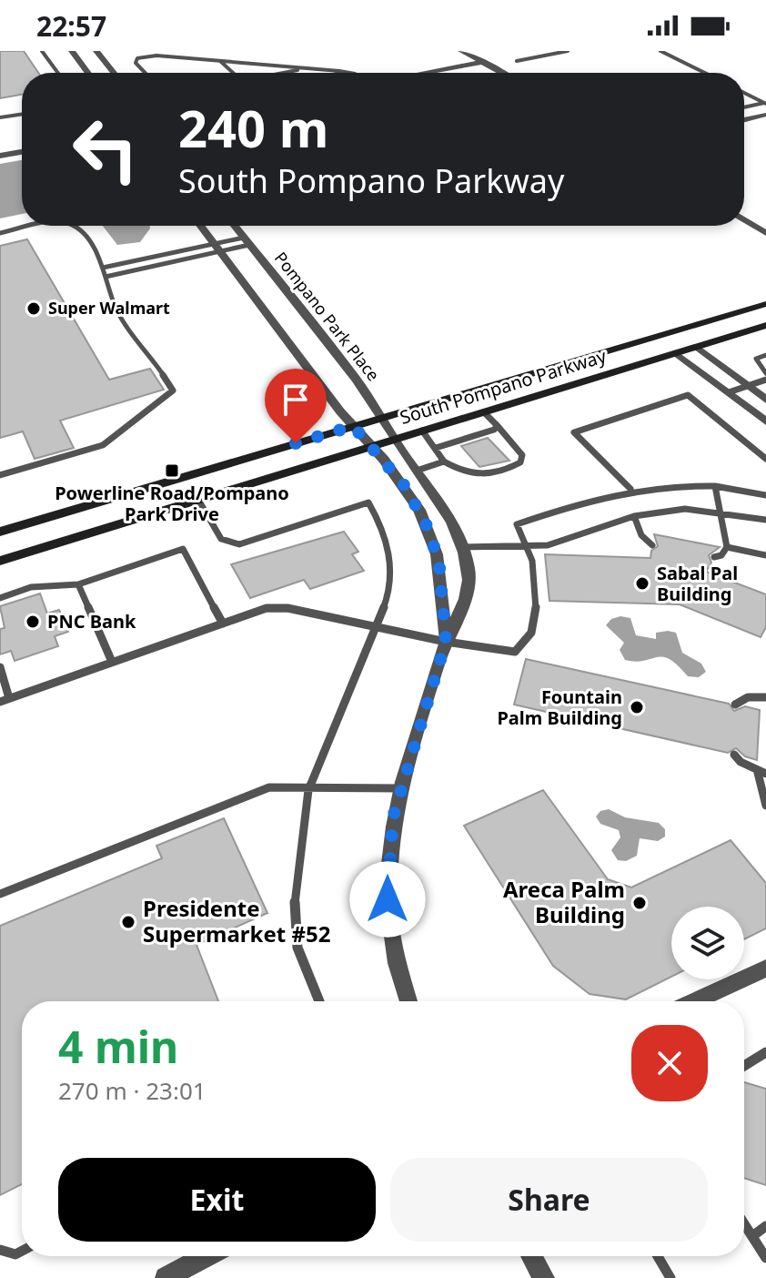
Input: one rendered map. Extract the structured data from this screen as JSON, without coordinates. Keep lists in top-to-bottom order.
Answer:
{
  "streets": {
    "main road": ["South Pompano Parkway"],
    "street": ["Pompano Park Place"]
  },
  "crossings": [
    ["Pompano Park Place", "South Pompano Parkway"]
  ],
  "places": {
    "other": [
      "Super Walmart",
      "Sabal Pal Building",
      "PNC Bank",
      "Fountain Palm Building",
      "Areca Palm Building",
      "Presidente Supermarket #52"
    ],
    "transit": ["Powerline Road/Pompano Park Drive"]
  },
  "page": {
    "status": "22:57",
    "turn": ["240 m", "South Pompano Parkway"],
    "heading": ["4 min", "270 m · 23:01"],
    "buttons": ["Exit", "Share"]
  }
}
